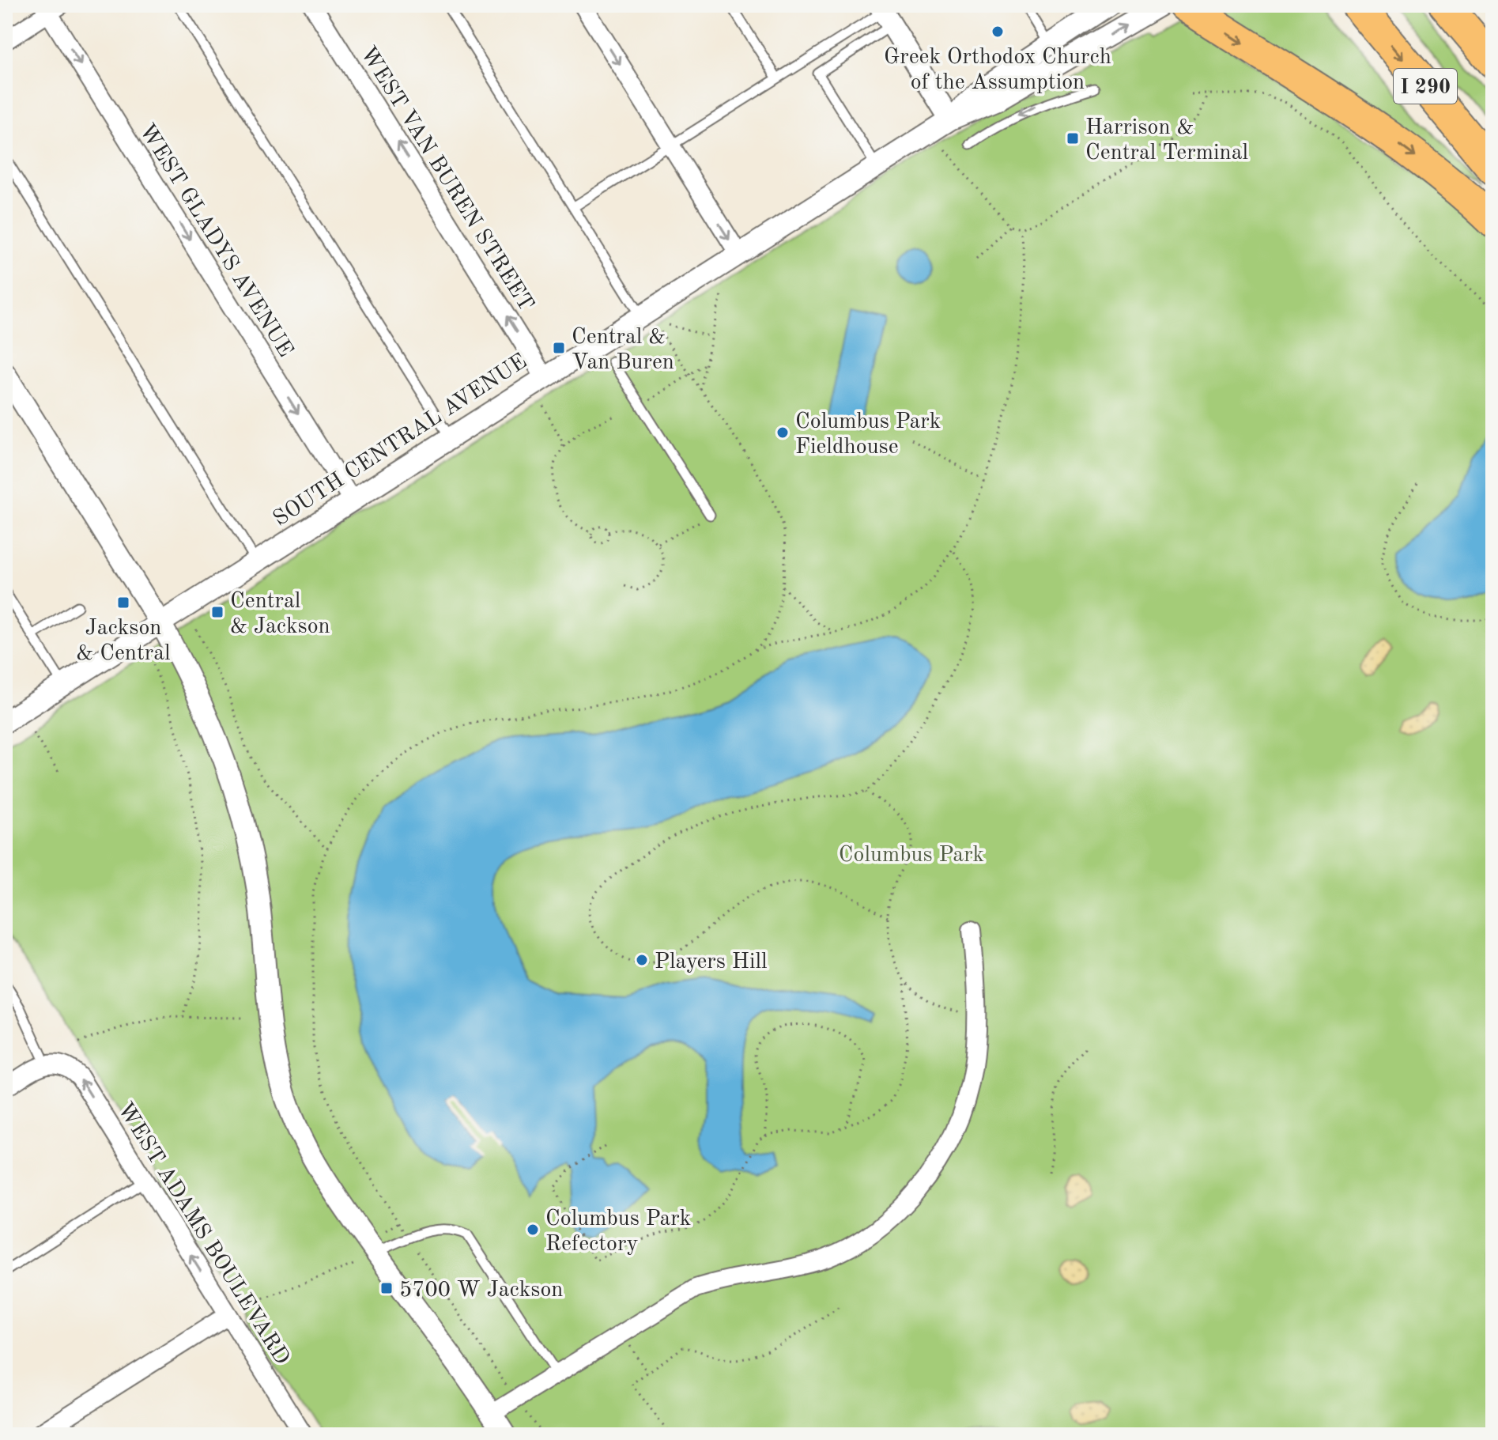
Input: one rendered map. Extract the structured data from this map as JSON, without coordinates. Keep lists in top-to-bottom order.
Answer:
{
  "streets": {
    "highway": ["I 290"],
    "street": [
      "WEST VAN BUREN STREET",
      "WEST GLADYS AVENUE",
      "SOUTH CENTRAL AVENUE",
      "WEST ADAMS BOULEVARD"
    ]
  },
  "crossings": [
    ["WEST VAN BUREN STREET", "SOUTH CENTRAL AVENUE"],
    ["WEST GLADYS AVENUE", "SOUTH CENTRAL AVENUE"]
  ],
  "one_way": ["WEST VAN BUREN STREET", "WEST GLADYS AVENUE", "WEST ADAMS BOULEVARD"],
  "parks": ["Columbus Park"],
  "places": {
    "other": [
      "Greek Orthodox Church of the Assumption",
      "Columbus Park Fieldhouse",
      "Players Hill",
      "Columbus Park Refectory"
    ],
    "transit": [
      "Harrison & Central Terminal",
      "Central & Van Buren",
      "Jackson & Central",
      "Central & Jackson",
      "5700 W Jackson"
    ]
  }
}
